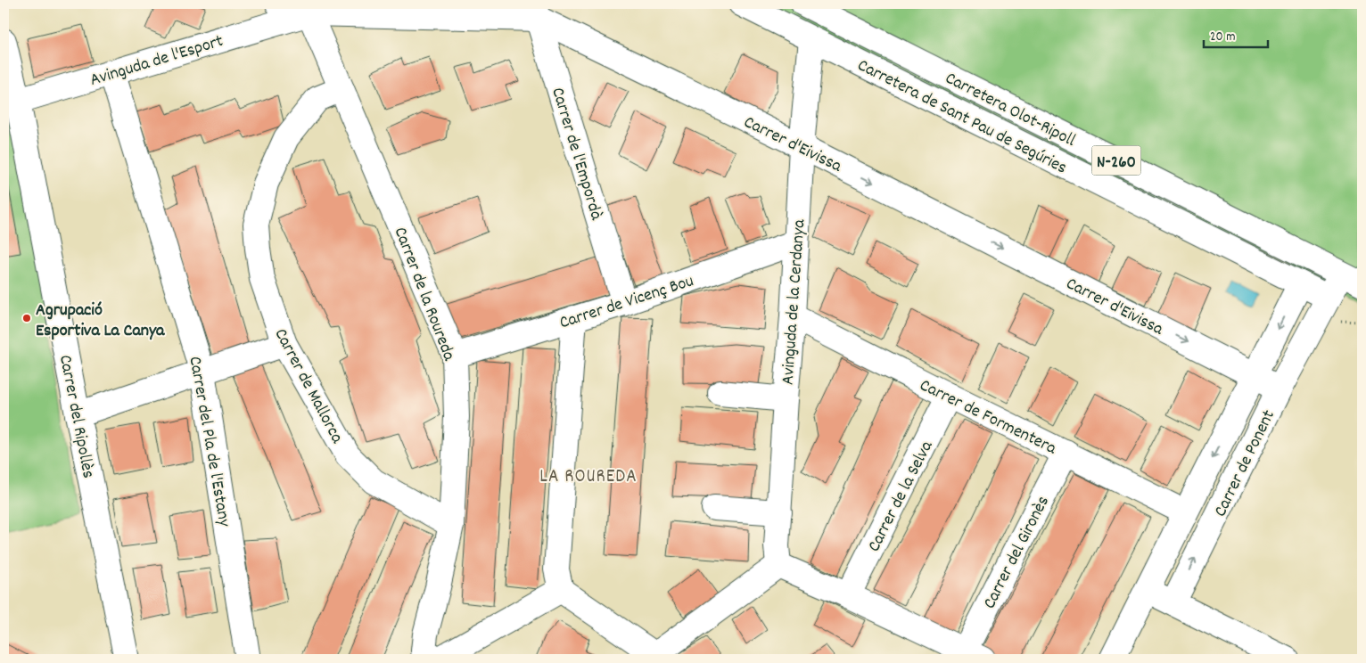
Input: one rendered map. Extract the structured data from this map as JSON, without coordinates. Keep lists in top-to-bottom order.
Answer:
{
  "streets": {
    "street": [
      "Avinguda de l'Esport",
      "Carretera Olot-Ripoll",
      "Carretera de Sant Pau de Segúries",
      "Carrer d'Eivissa",
      "Carrer de l'Empordà",
      "N-260",
      "Carrer de la Roureda",
      "Carrer de Vicenç Bou",
      "Avinguda de la Cerdanya",
      "Carrer de Mallorca",
      "Carrer de Formentera",
      "Carrer del Ripollès",
      "Carrer del Pla de l'Estany",
      "Carrer de Ponent",
      "Carrer de la Selva",
      "Carrer del Gironès"
    ]
  },
  "crossings": [
    ["Avinguda de l'Esport", "Carrer d'Eivissa"],
    ["Avinguda de l'Esport", "Carrer de la Roureda"],
    ["Avinguda de l'Esport", "Carrer del Ripollès"],
    ["Avinguda de l'Esport", "Carrer del Pla de l'Estany"],
    ["Carretera de Sant Pau de Segúries", "Avinguda de la Cerdanya"],
    ["Carretera de Sant Pau de Segúries", "Carrer de Ponent"],
    ["Carrer d'Eivissa", "Carrer de l'Empordà"],
    ["Carrer d'Eivissa", "Carrer de la Roureda"],
    ["Carrer d'Eivissa", "Avinguda de la Cerdanya"],
    ["Carrer d'Eivissa", "Carrer de Ponent"],
    ["Carrer de l'Empordà", "Carrer de Vicenç Bou"],
    ["Carrer de la Roureda", "Carrer de Vicenç Bou"],
    ["Carrer de la Roureda", "Carrer de Mallorca"],
    ["Carrer de Vicenç Bou", "Avinguda de la Cerdanya"],
    ["Avinguda de la Cerdanya", "Carrer de Formentera"],
    ["Carrer de Formentera", "Carrer de Ponent"],
    ["Carrer de Formentera", "Carrer de la Selva"],
    ["Carrer de Formentera", "Carrer del Gironès"]
  ],
  "one_way": ["Carrer d'Eivissa"],
  "districts": ["LA ROUREDA"],
  "places": ["Agrupació Esportiva La Canya"],
  "scale_bar": "20 m"
}
